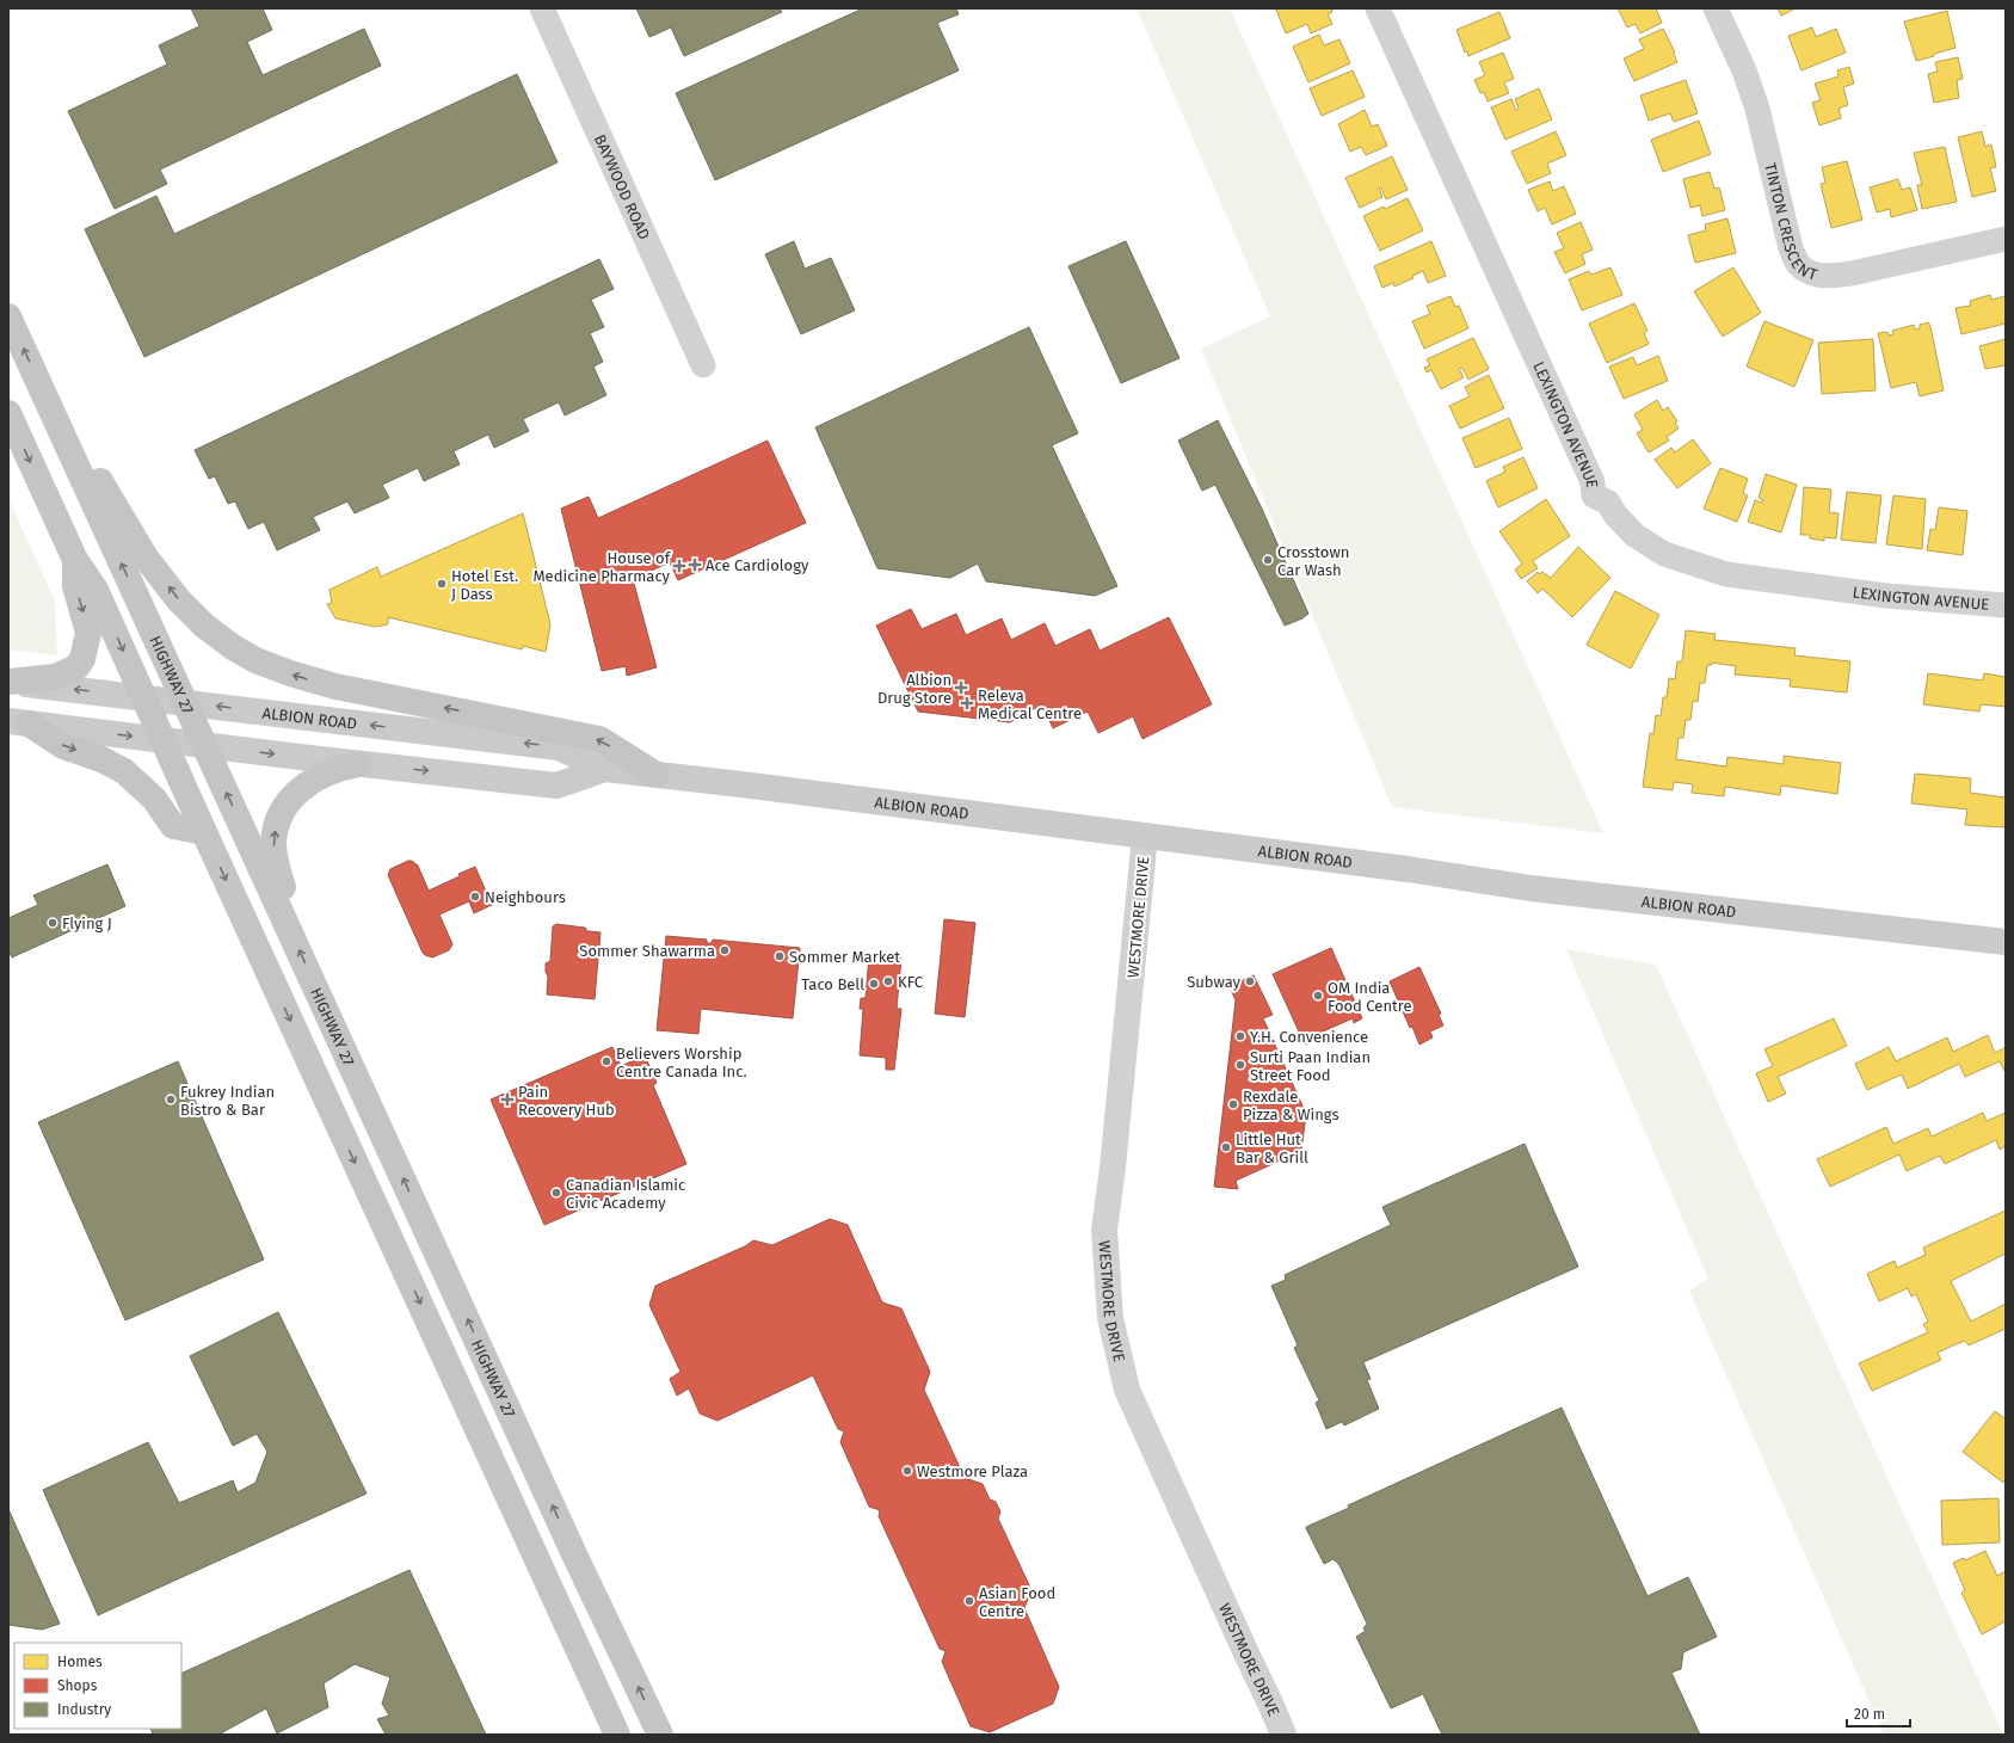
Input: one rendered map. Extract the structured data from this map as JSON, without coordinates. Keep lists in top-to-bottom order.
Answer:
{
  "streets": {
    "main road": ["HIGHWAY 27", "ALBION ROAD"],
    "street": [
      "BAYWOOD ROAD",
      "TINTON CRESCENT",
      "LEXINGTON AVENUE",
      "WESTMORE DRIVE"
    ]
  },
  "crossings": [
    ["HIGHWAY 27", "ALBION ROAD"],
    ["ALBION ROAD", "WESTMORE DRIVE"]
  ],
  "places": {
    "other": [
      "Crosstown Car Wash",
      "Hotel Est. J Dass",
      "Neighbours",
      "Flying J",
      "Sommer Shawarma",
      "Sommer Market",
      "KFC",
      "Subway",
      "Taco Bell",
      "OM India Food Centre",
      "Y.H. Convenience",
      "Believers Worship Centre Canada Inc.",
      "Surti Paan Indian Street Food",
      "Fukrey Indian Bistro & Bar",
      "Rexdale Pizza & Wings",
      "Little Hut Bar & Grill",
      "Canadian Islamic Civic Academy",
      "Westmore Plaza",
      "Asian Food Centre"
    ],
    "health": [
      "Ace Cardiology",
      "House of Medicine Pharmacy",
      "Albion Drug Store",
      "Releva Medical Centre",
      "Pain Recovery Hub"
    ]
  },
  "legend": ["Homes", "Shops", "Industry"],
  "scale_bar": "20 m"
}
